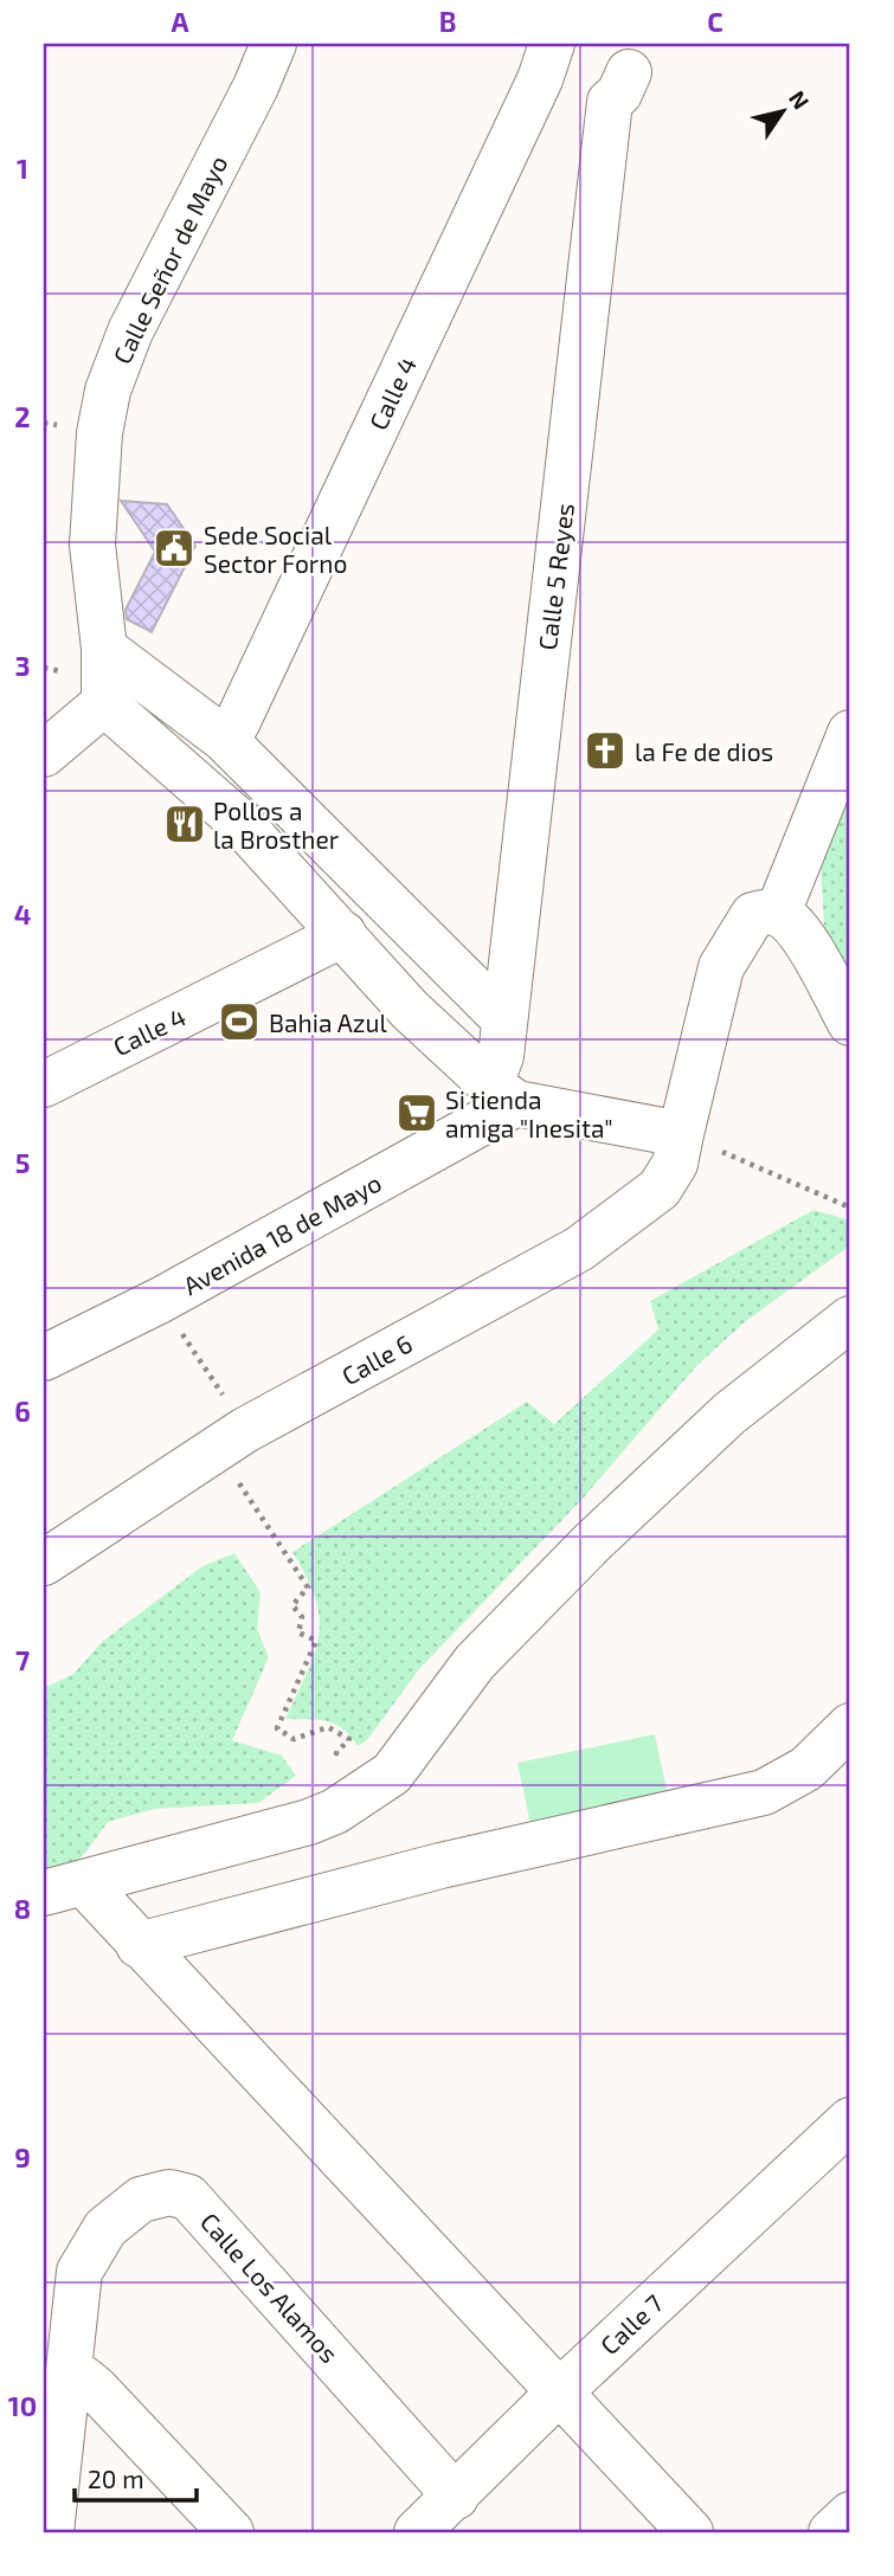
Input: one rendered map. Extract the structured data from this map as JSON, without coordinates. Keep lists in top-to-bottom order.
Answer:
{
  "streets": {
    "street": [
      "Calle Señor de Mayo",
      "Calle 4",
      "Calle 5 Reyes",
      "Avenida 18 de Mayo",
      "Calle 6",
      "Calle Los Alamos",
      "Calle 7"
    ]
  },
  "crossings": [
    ["Calle 5 Reyes", "Avenida 18 de Mayo"],
    ["Calle Los Alamos", "Calle 7"]
  ],
  "places": {
    "public building": ["Sede Social Sector Forno"],
    "church": ["la Fe de dios"],
    "restaurant": ["Pollos a la Brosther"],
    "sports": ["Bahia Azul"],
    "supermarket": ["Si tienda amiga \"Inesita\""]
  },
  "scale_bar": "20 m",
  "north": "top right",
  "grid": {
    "columns": ["A", "B", "C"],
    "rows": [
      "1",
      "2",
      "3",
      "4",
      "5",
      "6",
      "7",
      "8",
      "9",
      "10"
    ]
  }
}
